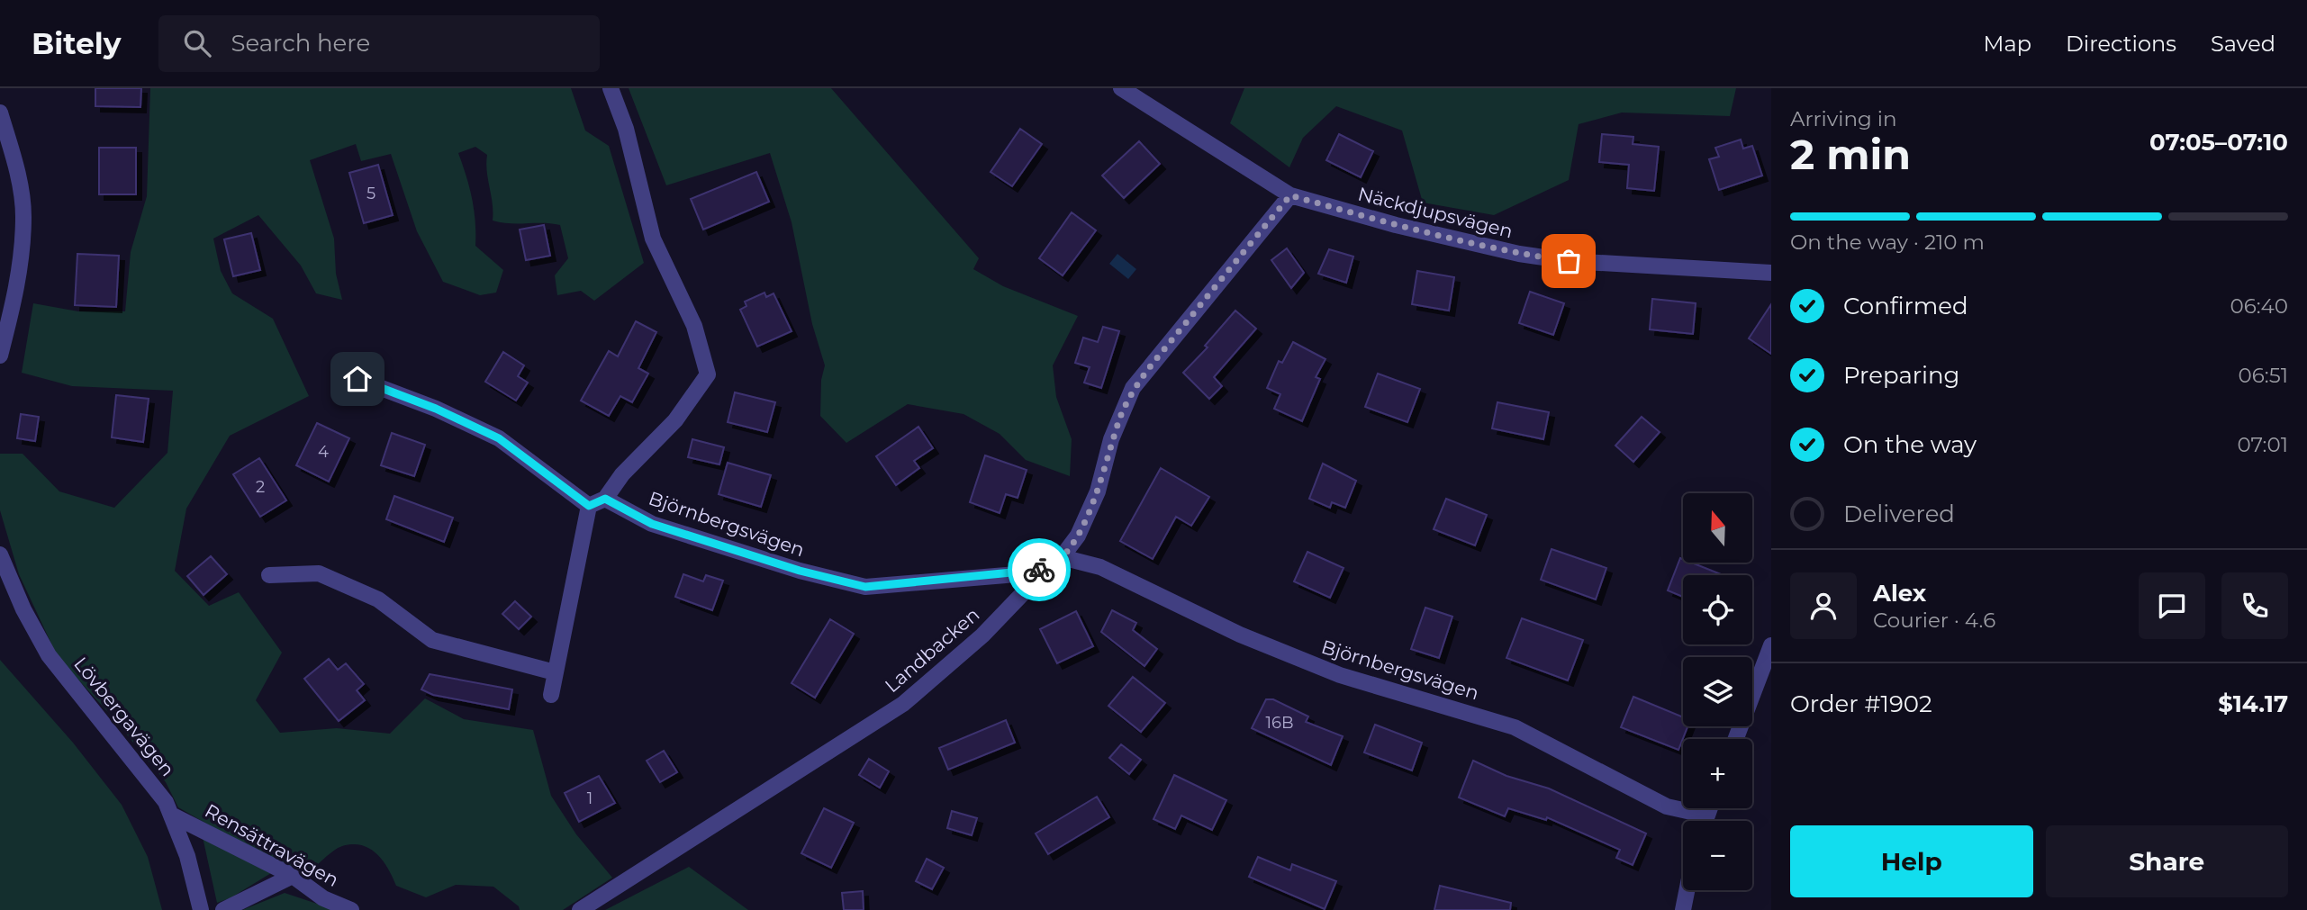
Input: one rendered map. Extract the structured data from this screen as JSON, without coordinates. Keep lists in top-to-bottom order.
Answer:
{
  "streets": {
    "street": [
      "Näckdjupsvägen",
      "Björnbergsvägen",
      "Landbacken",
      "Lövbergavägen",
      "Rensättravägen"
    ]
  },
  "crossings": [
    ["Näckdjupsvägen", "Landbacken"],
    ["Björnbergsvägen", "Landbacken"],
    ["Lövbergavägen", "Rensättravägen"]
  ],
  "house_numbers": [
    "5",
    "4",
    "2",
    "16B",
    "1"
  ],
  "north": "top",
  "page": {
    "header": "Bitely",
    "search": "Search here",
    "nav": ["Map", "Directions", "Saved"],
    "heading": ["2 min", "Arriving in", "07:05–07:10"],
    "panel": [
      "Alex",
      "Courier · 4.6",
      "Order #1902",
      "$14.17"
    ],
    "bar": "On the way · 210 m",
    "list": [
      ["Confirmed", "06:40"],
      ["Preparing", "06:51"],
      ["On the way", "07:01"],
      "Delivered"
    ],
    "map_buttons": ["+", "−"],
    "buttons": ["Help", "Share"]
  }
}
